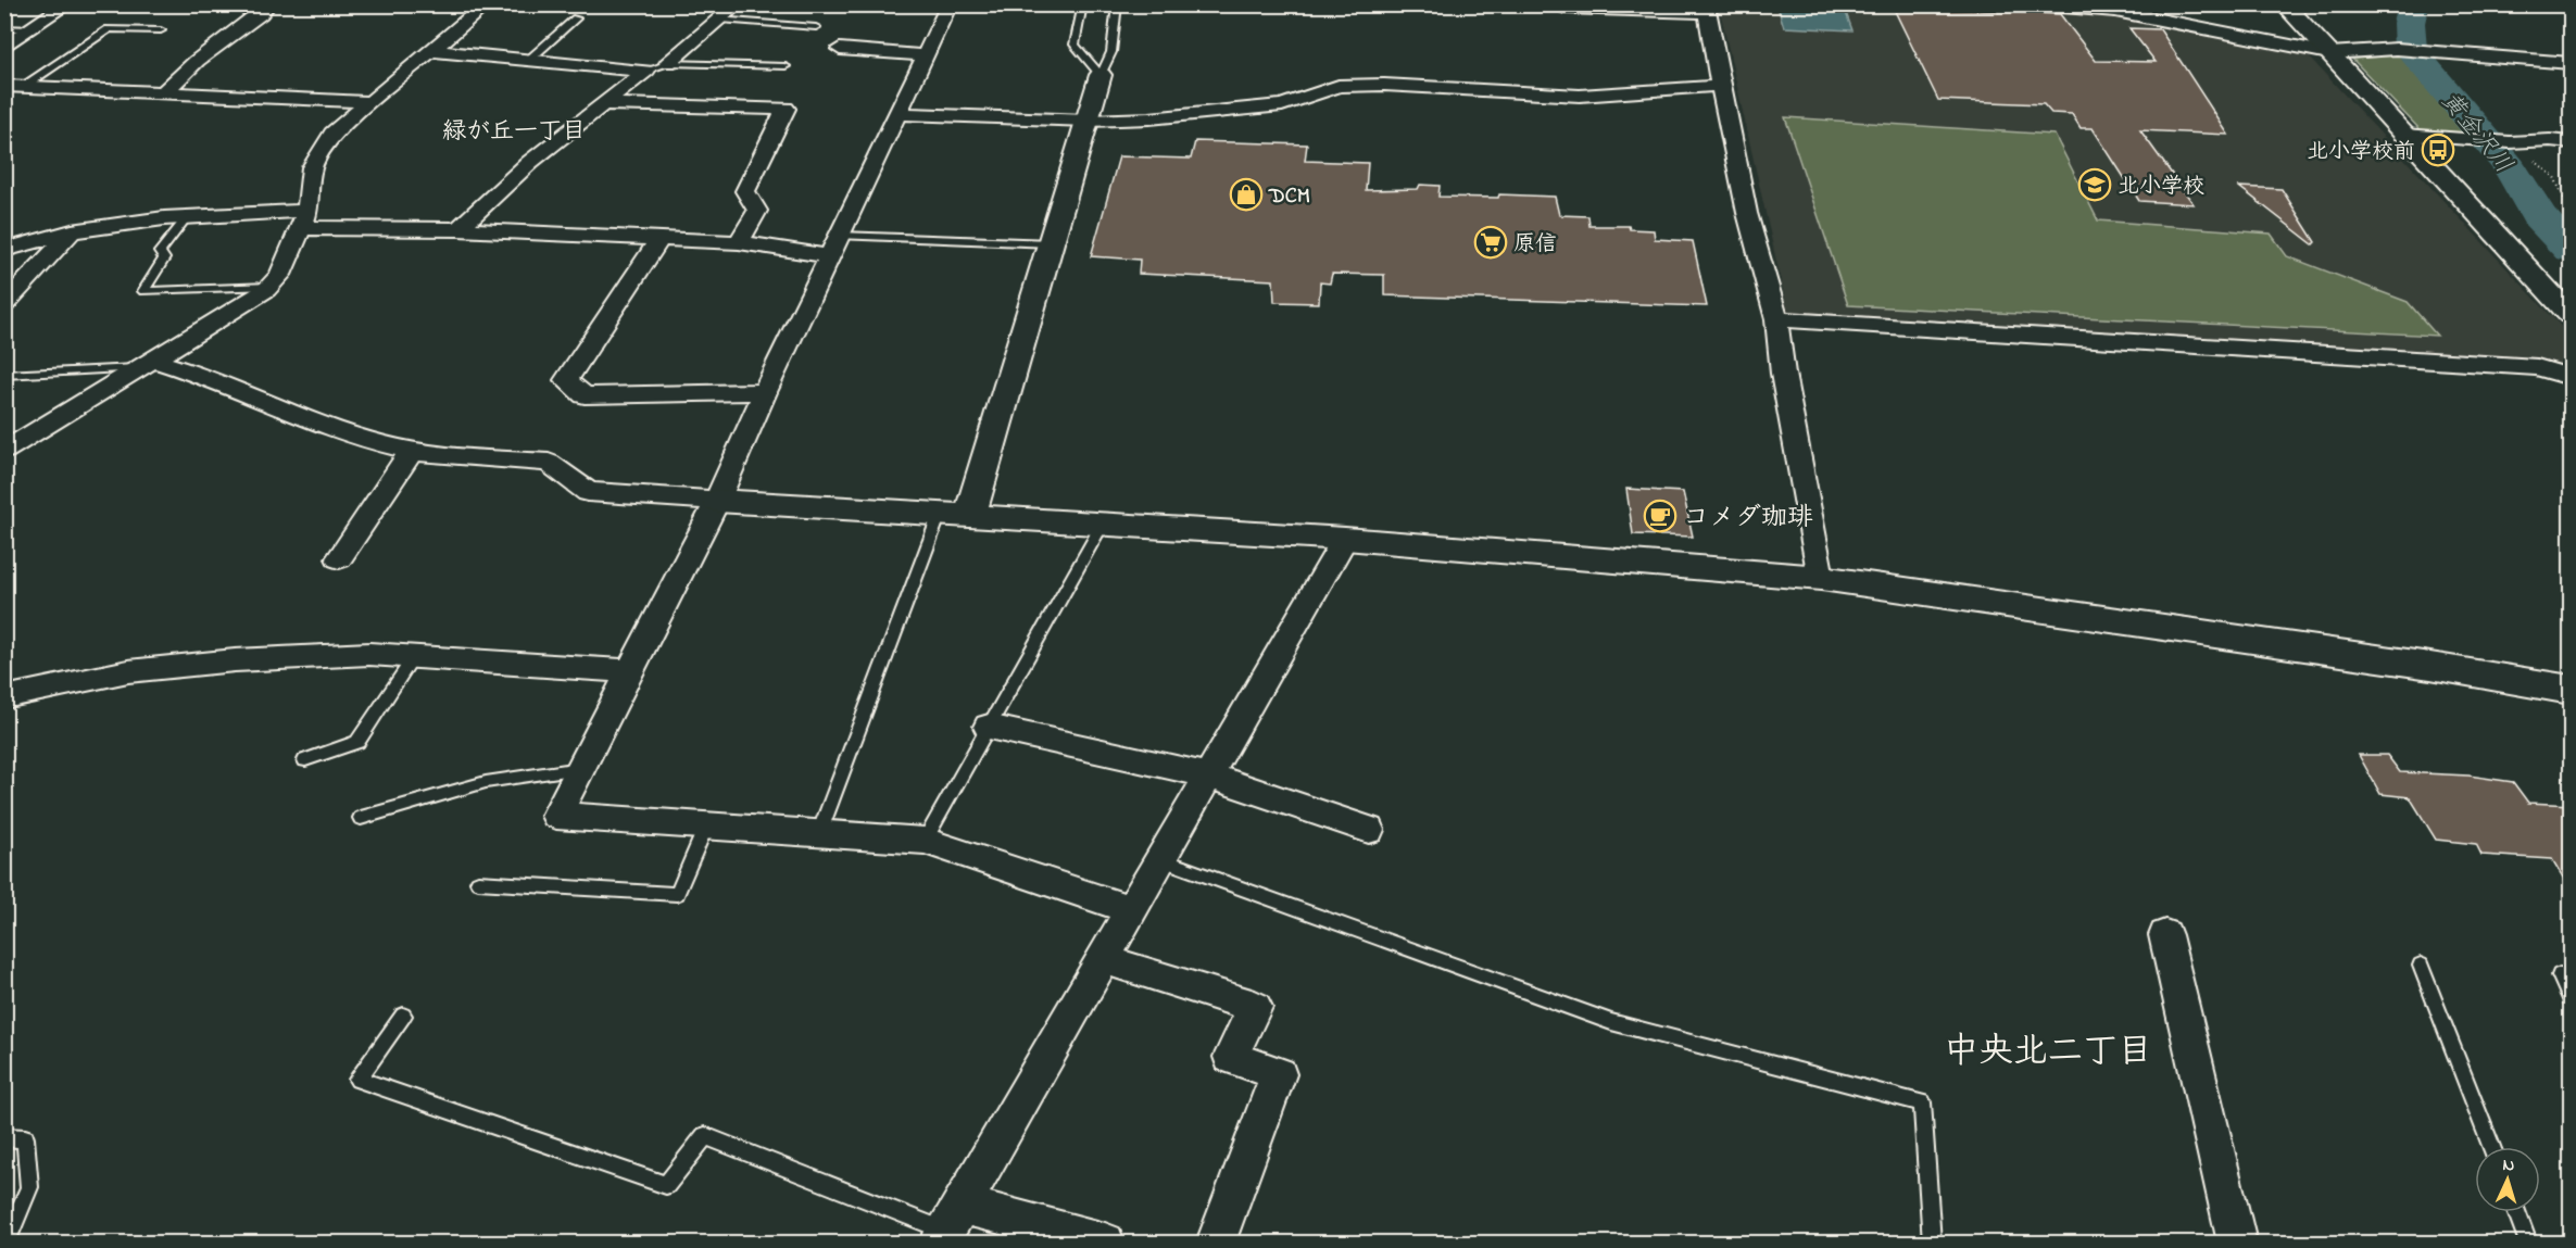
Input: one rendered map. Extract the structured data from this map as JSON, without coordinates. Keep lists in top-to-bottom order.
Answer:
{
  "districts": ["緑が丘一丁目", "中央北二丁目"],
  "water": ["黄金沢川"],
  "places": {
    "bus stop": ["北小学校前"],
    "school or university": ["北小学校"],
    "shop": ["DCM"],
    "supermarket": ["原信"],
    "cafe": ["コメダ珈琲"]
  },
  "north": "top"
}
